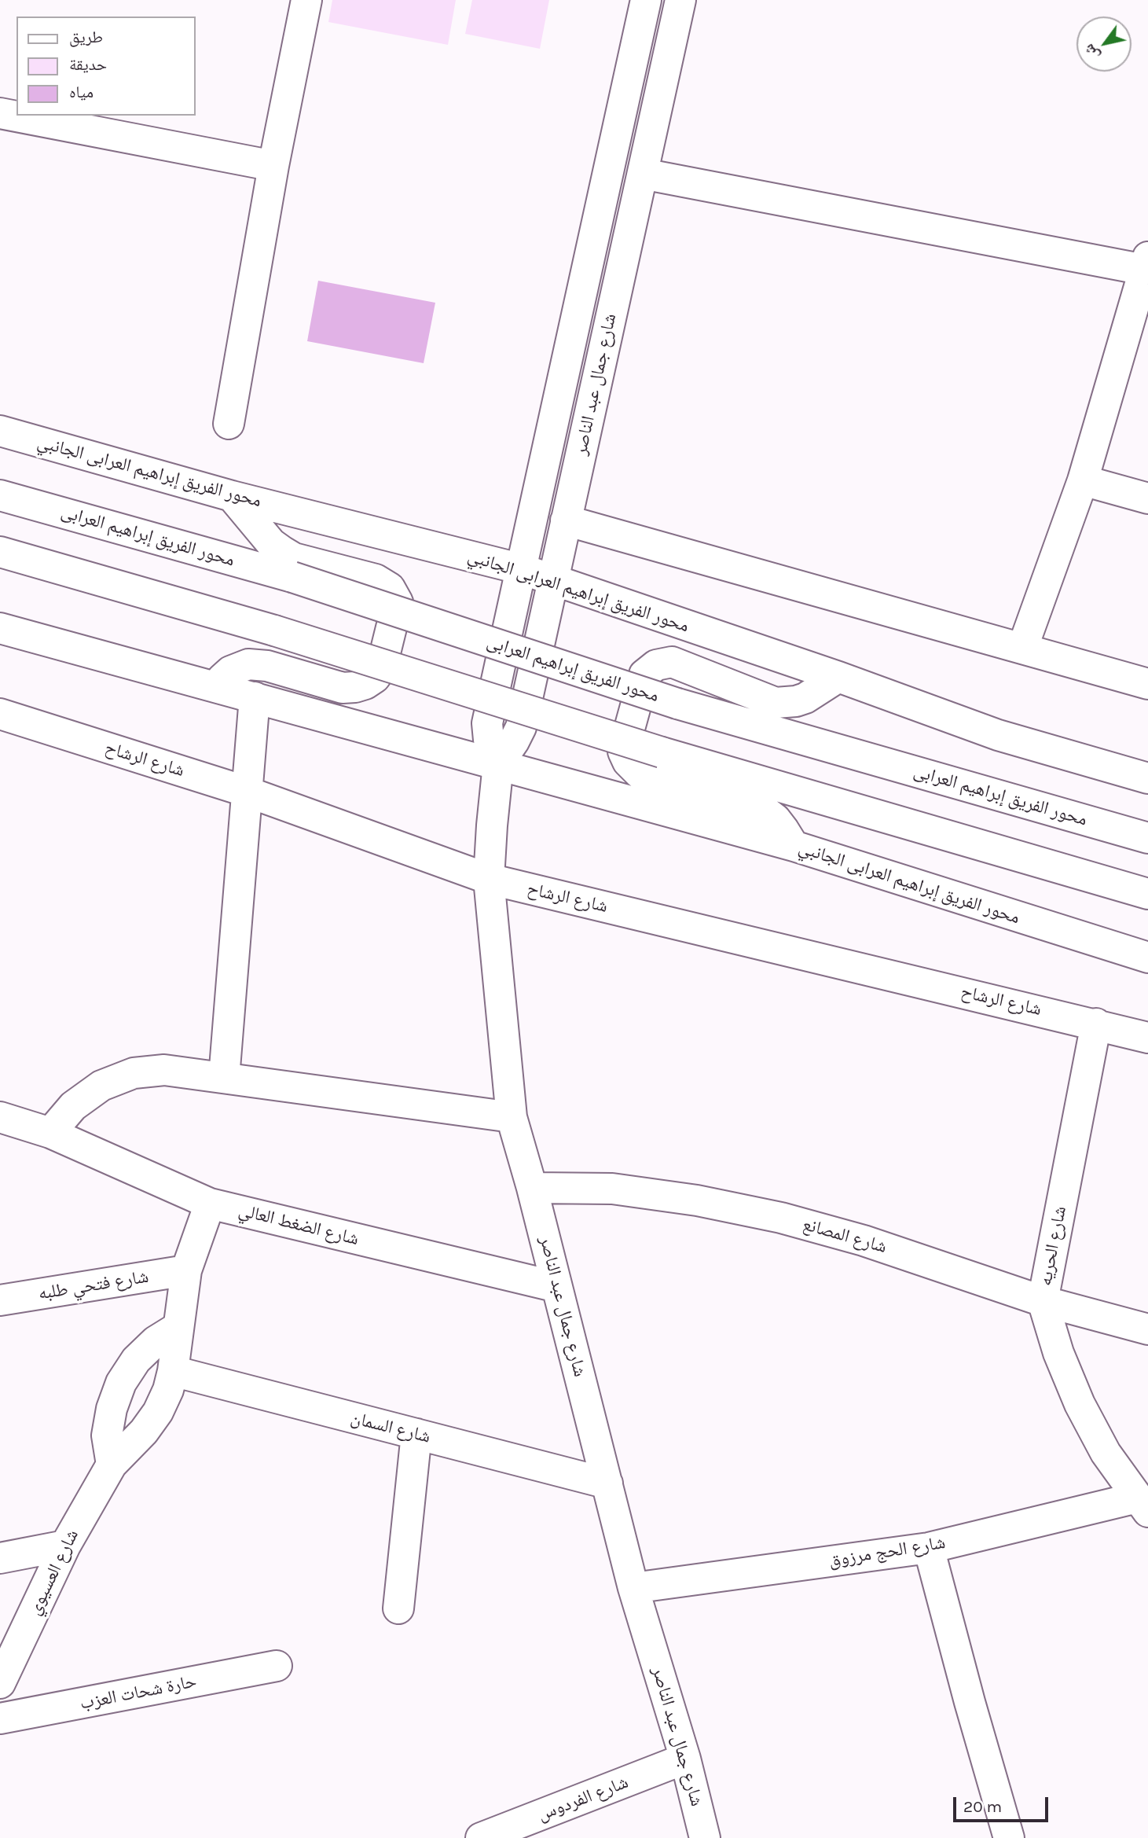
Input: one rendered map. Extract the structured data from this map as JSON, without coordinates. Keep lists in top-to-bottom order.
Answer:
{
  "streets": {
    "street": [
      "شارع جمال عبد الناصر",
      "محور الفريق إبراهيم العرابى الجانبي",
      "محور الفريق إبراهيم العرابى",
      "شارع الرشاح",
      "شارع الضغط العالي",
      "شارع المصانع",
      "شارع الحريه",
      "شارع فتحي طلبه",
      "شارع السمان",
      "شارع الحج مرزوق",
      "شارع العسيوي",
      "حارة شحات العزب",
      "شارع الفردوس"
    ]
  },
  "crossings": [
    ["شارع جمال عبد الناصر", "محور الفريق إبراهيم العرابى الجانبي"],
    ["شارع جمال عبد الناصر", "شارع الرشاح"],
    ["شارع جمال عبد الناصر", "شارع الضغط العالي"],
    ["شارع جمال عبد الناصر", "شارع المصانع"],
    ["شارع جمال عبد الناصر", "شارع السمان"],
    ["شارع جمال عبد الناصر", "شارع الحج مرزوق"],
    ["شارع جمال عبد الناصر", "شارع الفردوس"],
    ["شارع الرشاح", "شارع الحريه"],
    ["شارع الضغط العالي", "شارع العسيوي"],
    ["شارع المصانع", "شارع الحريه"],
    ["شارع الحريه", "شارع الحج مرزوق"],
    ["شارع فتحي طلبه", "شارع العسيوي"],
    ["شارع السمان", "شارع العسيوي"]
  ],
  "legend": ["طريق", "حديقة", "مياه"],
  "scale_bar": "20 m",
  "north": "bottom left"
}
